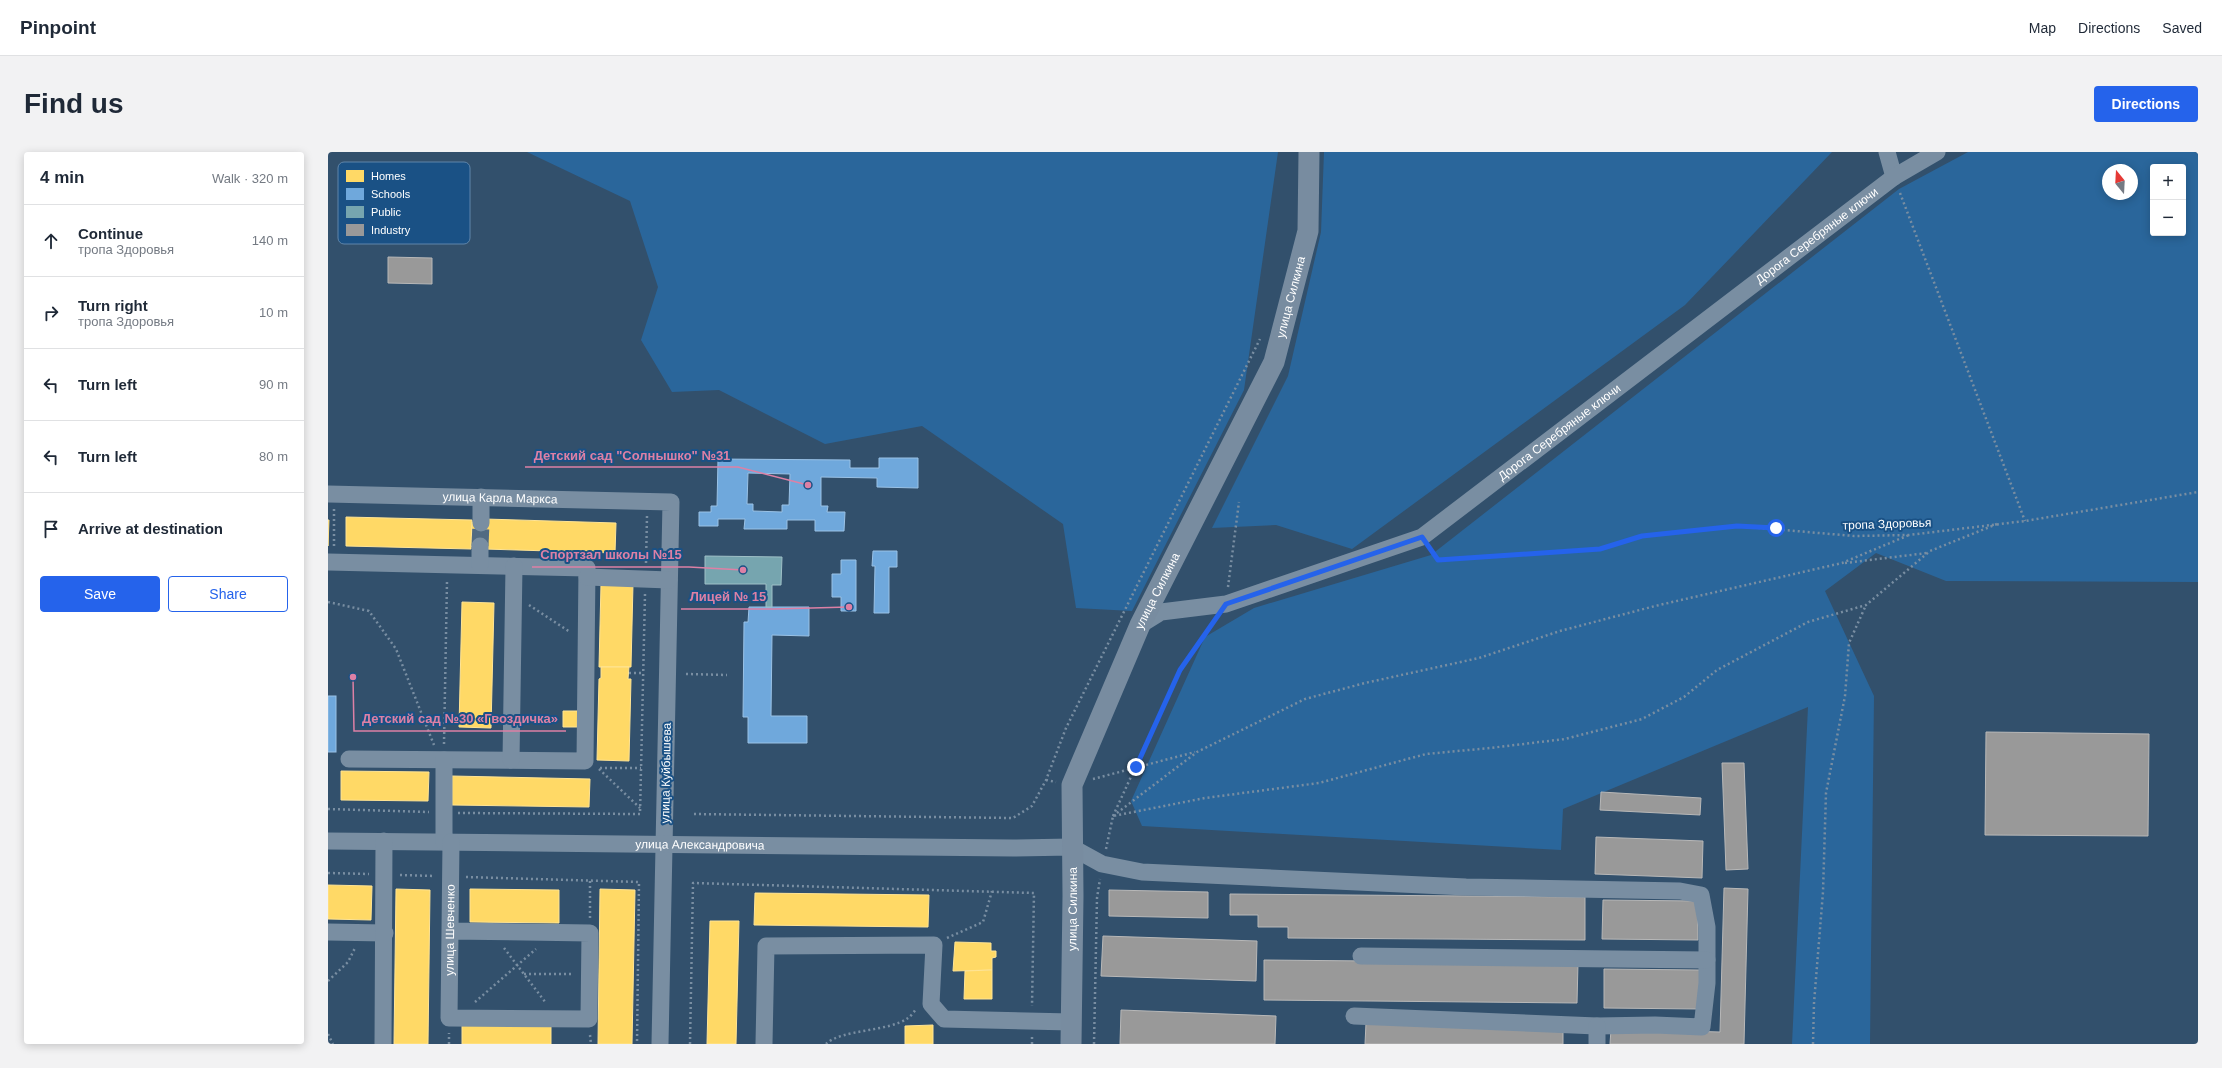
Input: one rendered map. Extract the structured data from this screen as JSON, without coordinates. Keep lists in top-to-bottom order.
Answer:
{
  "streets": {
    "main road": ["улица Силкина"],
    "street": [
      "Дорога Серебряные ключи",
      "улица Карла Маркса",
      "улица Куйбышева",
      "улица Александровича",
      "улица Шевченко"
    ],
    "path": ["тропа Здоровья"]
  },
  "crossings": [
    ["Дорога Серебряные ключи", "улица Силкина"],
    ["Дорога Серебряные ключи", "тропа Здоровья"],
    ["улица Силкина", "улица Александровича"],
    ["улица Карла Маркса", "улица Куйбышева"],
    ["улица Куйбышева", "улица Александровича"],
    ["улица Александровича", "улица Шевченко"]
  ],
  "places": [
    "Детский сад \"Солнышко\" №31",
    "Спортзал школы №15",
    "Лицей № 15",
    "Детский сад №30 «Гвоздичка»"
  ],
  "legend": [
    "Homes",
    "Schools",
    "Public",
    "Industry"
  ],
  "north": "top",
  "page": {
    "header": "Pinpoint",
    "nav": ["Map", "Directions", "Saved"],
    "buttons": [
      "Directions",
      ["Save", "Share"]
    ],
    "title": "Find us",
    "heading": ["4 min", "Walk · 320 m"],
    "map_buttons": ["+", "−"],
    "list": [
      ["Continue", "тропа Здоровья", "140 m"],
      ["Turn right", "тропа Здоровья", "10 m"],
      ["Turn left", "90 m"],
      ["Turn left", "80 m"],
      "Arrive at destination"
    ]
  }
}
